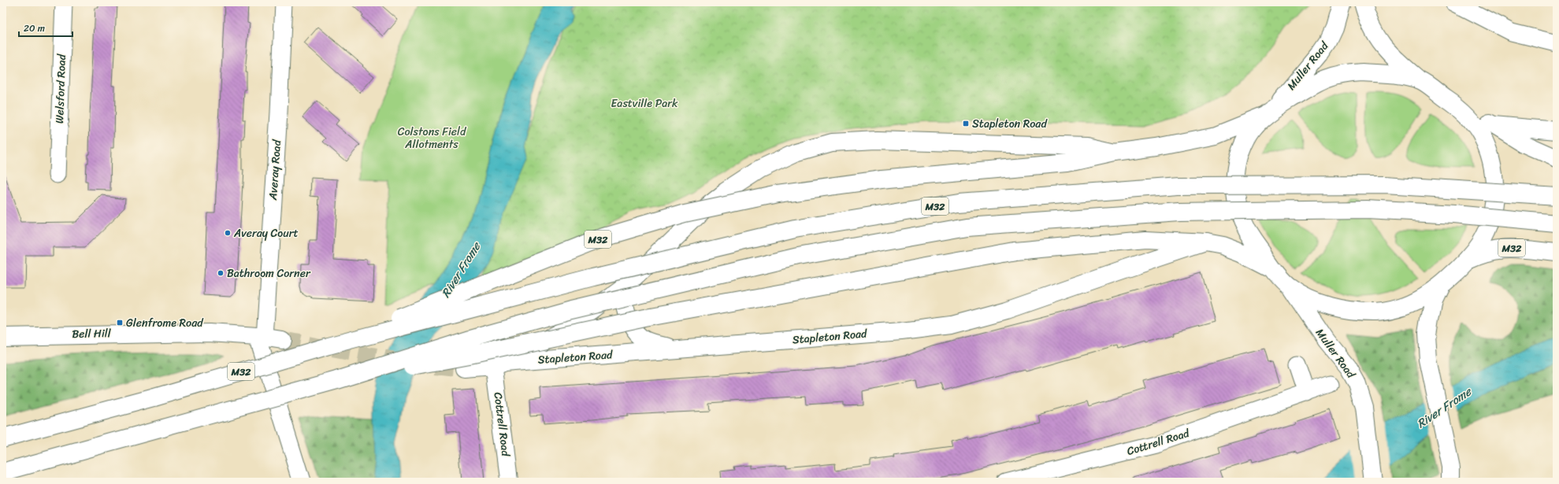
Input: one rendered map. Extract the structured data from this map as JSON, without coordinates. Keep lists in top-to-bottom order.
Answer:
{
  "streets": {
    "main road": [
      "Muller Road",
      "M32",
      "Bell Hill",
      "Stapleton Road"
    ],
    "street": ["Welsford Road", "Averay Road", "Cottrell Road"]
  },
  "crossings": [
    ["Averay Road", "Bell Hill"],
    ["M32", "Stapleton Road"],
    ["Stapleton Road", "Cottrell Road"]
  ],
  "water": ["River Frome"],
  "parks": ["Eastville Park", "Colstons Field Allotments"],
  "places": {
    "transit": ["Stapleton Road", "Glenfrome Road"],
    "other": ["Averay Court", "Bathroom Corner"]
  },
  "scale_bar": "20 m"
}
